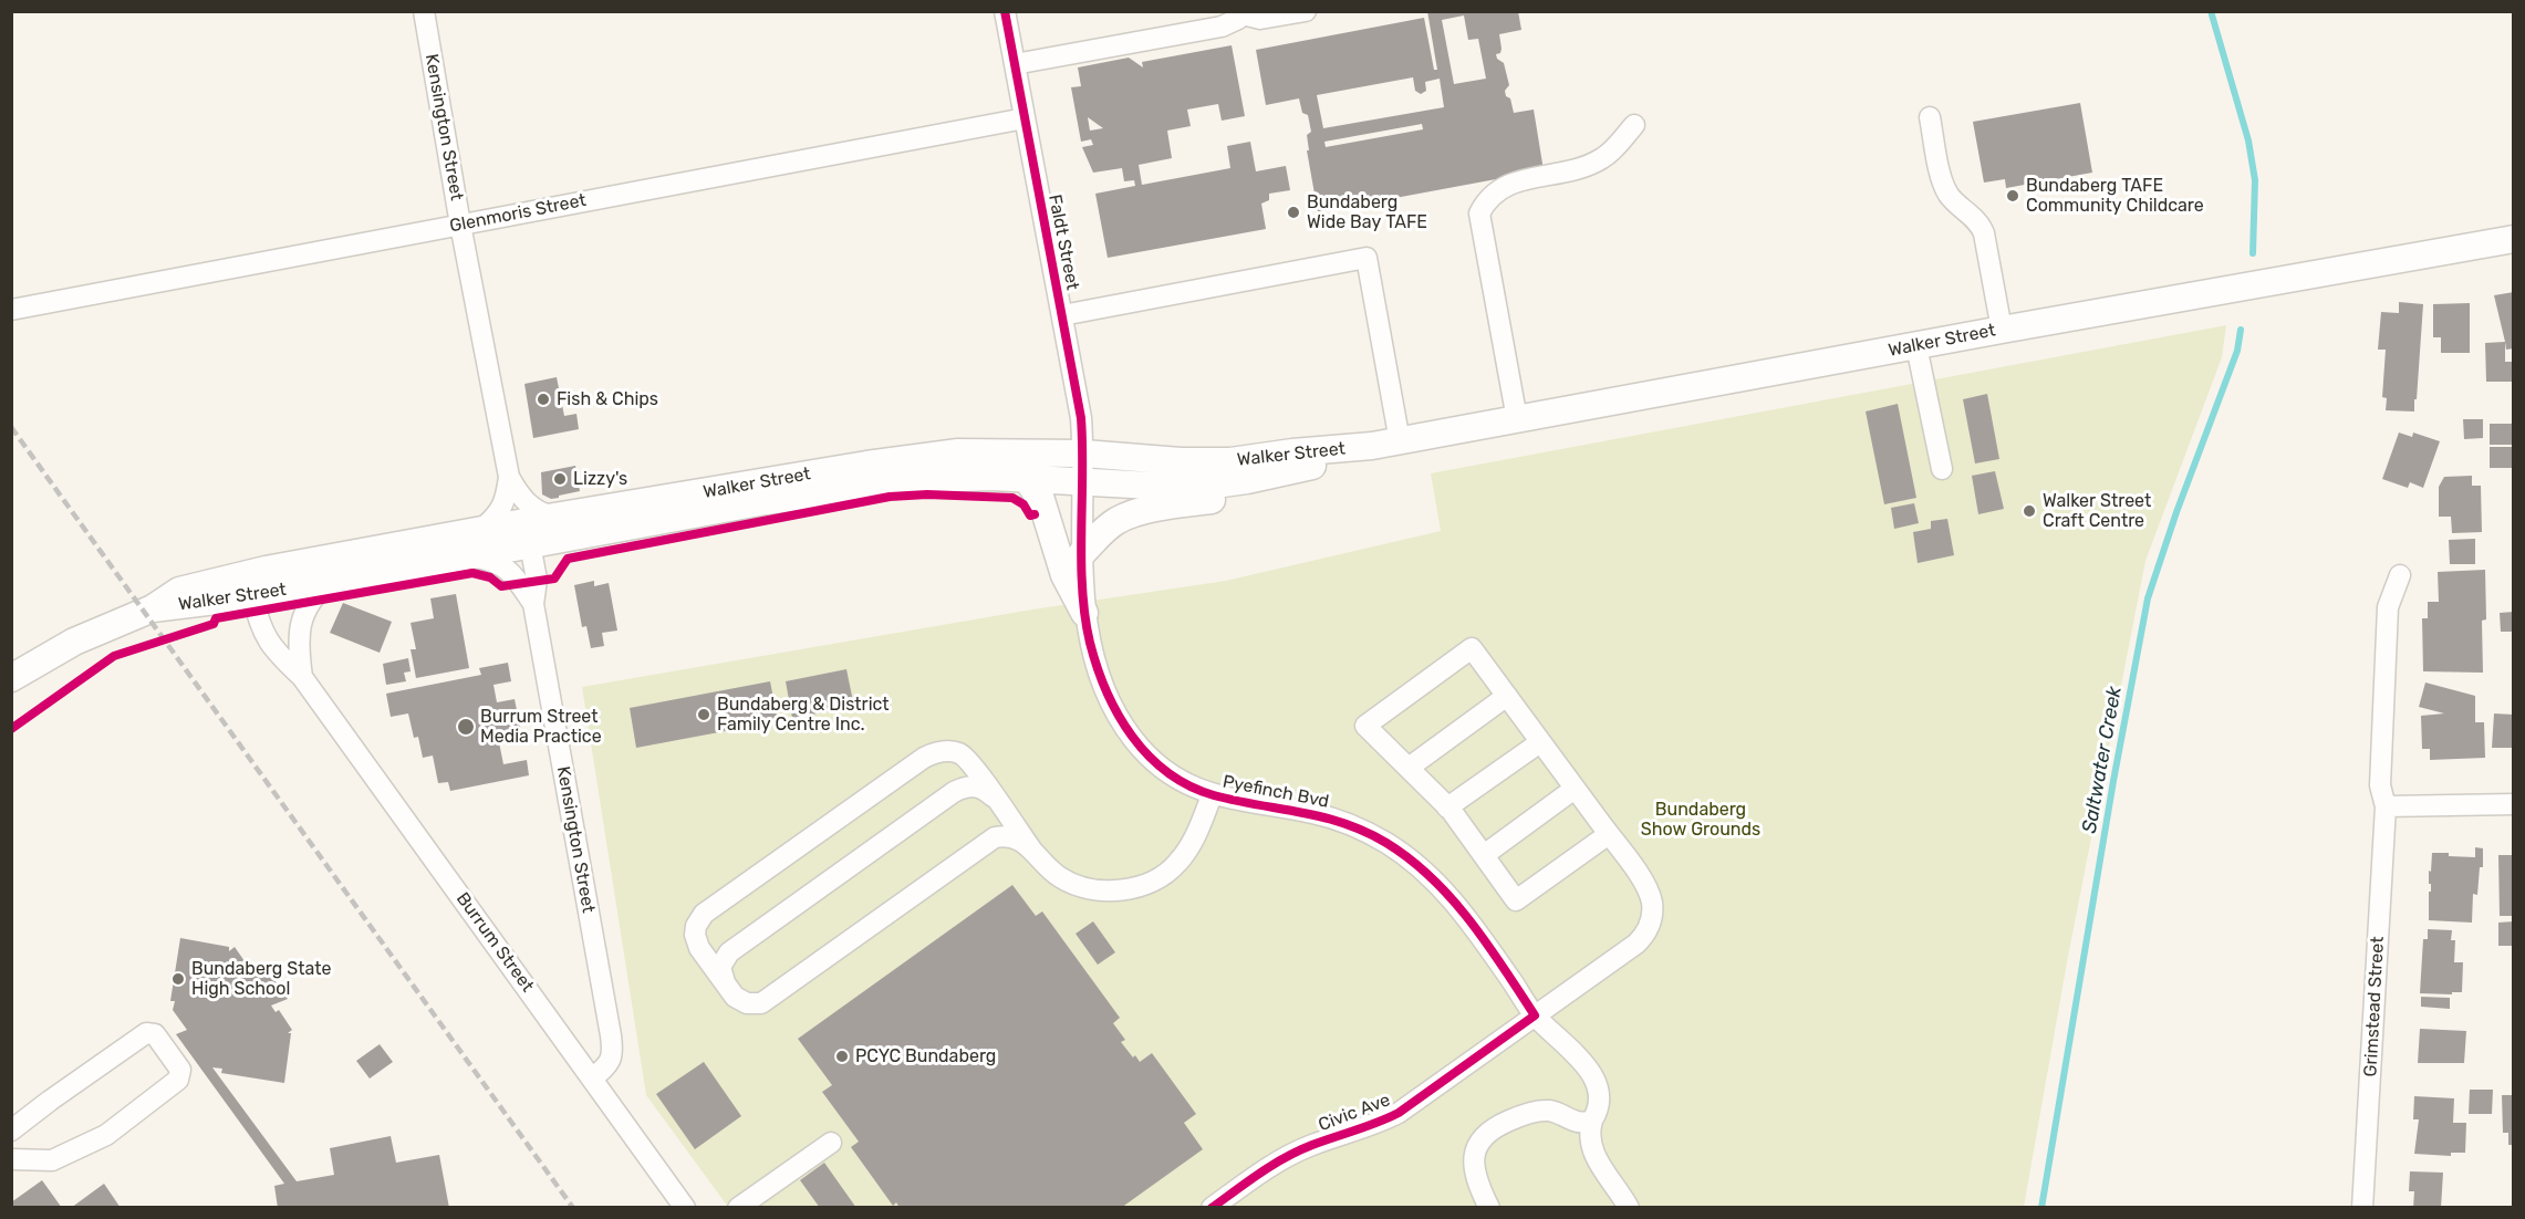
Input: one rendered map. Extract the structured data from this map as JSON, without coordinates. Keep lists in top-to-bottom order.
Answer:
{
  "streets": {
    "main road": ["Walker Street"],
    "street": [
      "Kensington Street",
      "Glenmoris Street",
      "Faldt Street",
      "Pyefinch Bvd",
      "Burrum Street",
      "Grimstead Street",
      "Civic Ave"
    ]
  },
  "crossings": [
    ["Kensington Street", "Glenmoris Street"],
    ["Kensington Street", "Walker Street"],
    ["Kensington Street", "Burrum Street"],
    ["Glenmoris Street", "Faldt Street"],
    ["Faldt Street", "Walker Street"],
    ["Faldt Street", "Pyefinch Bvd"],
    ["Walker Street", "Pyefinch Bvd"],
    ["Walker Street", "Burrum Street"],
    ["Pyefinch Bvd", "Civic Ave"]
  ],
  "water": ["Saltwater Creek"],
  "parks": ["Bundaberg Show Grounds"],
  "places": [
    "Bundaberg TAFE Community Childcare",
    "Bundaberg Wide Bay TAFE",
    "Fish & Chips",
    "Lizzy's",
    "Walker Street Craft Centre",
    "Bundaberg & District Family Centre Inc.",
    "Burrum Street Media Practice",
    "Bundaberg State High School",
    "PCYC Bundaberg"
  ]
}
